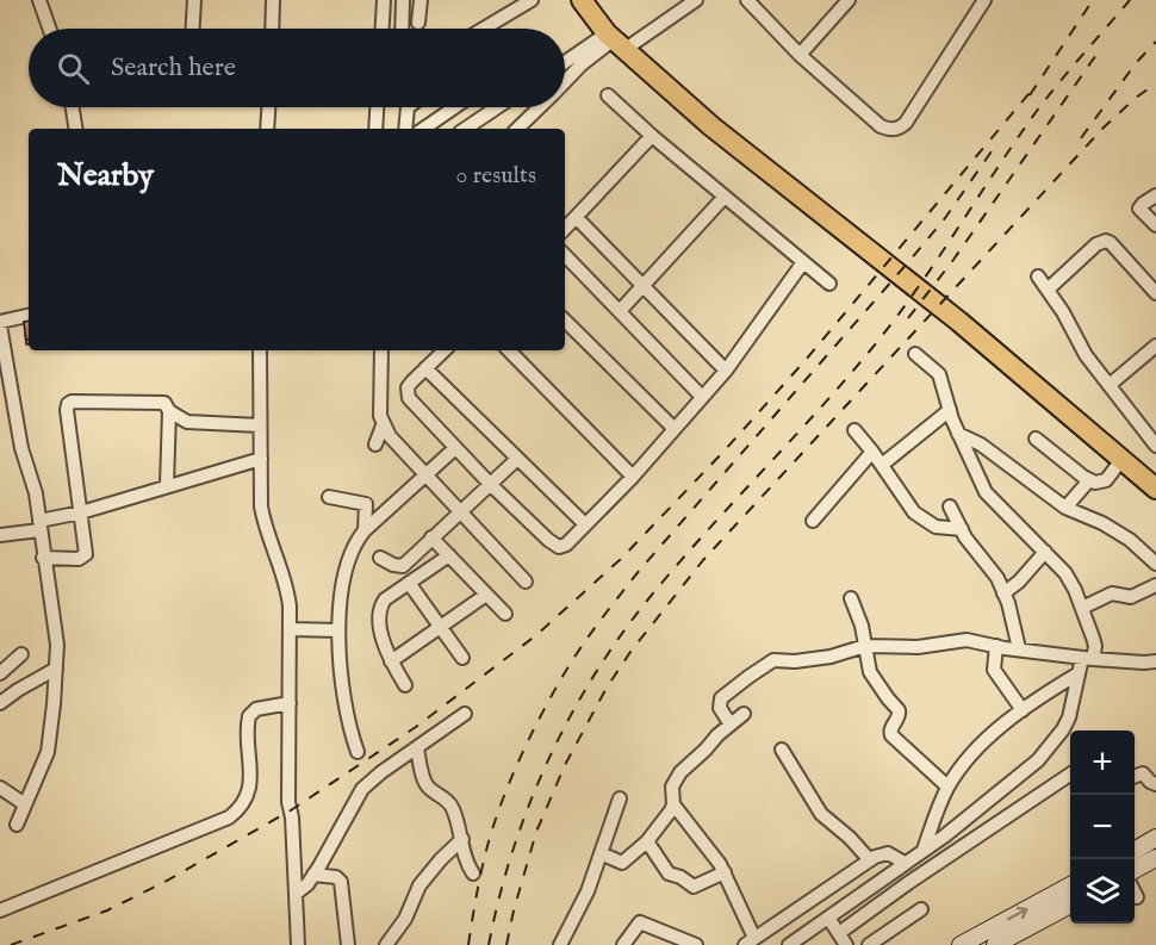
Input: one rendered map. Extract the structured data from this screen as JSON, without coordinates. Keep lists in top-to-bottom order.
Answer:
{
  "page": {
    "search": "Search here",
    "heading": ["Nearby", "0 results"],
    "map_buttons": ["+", "−"]
  }
}
